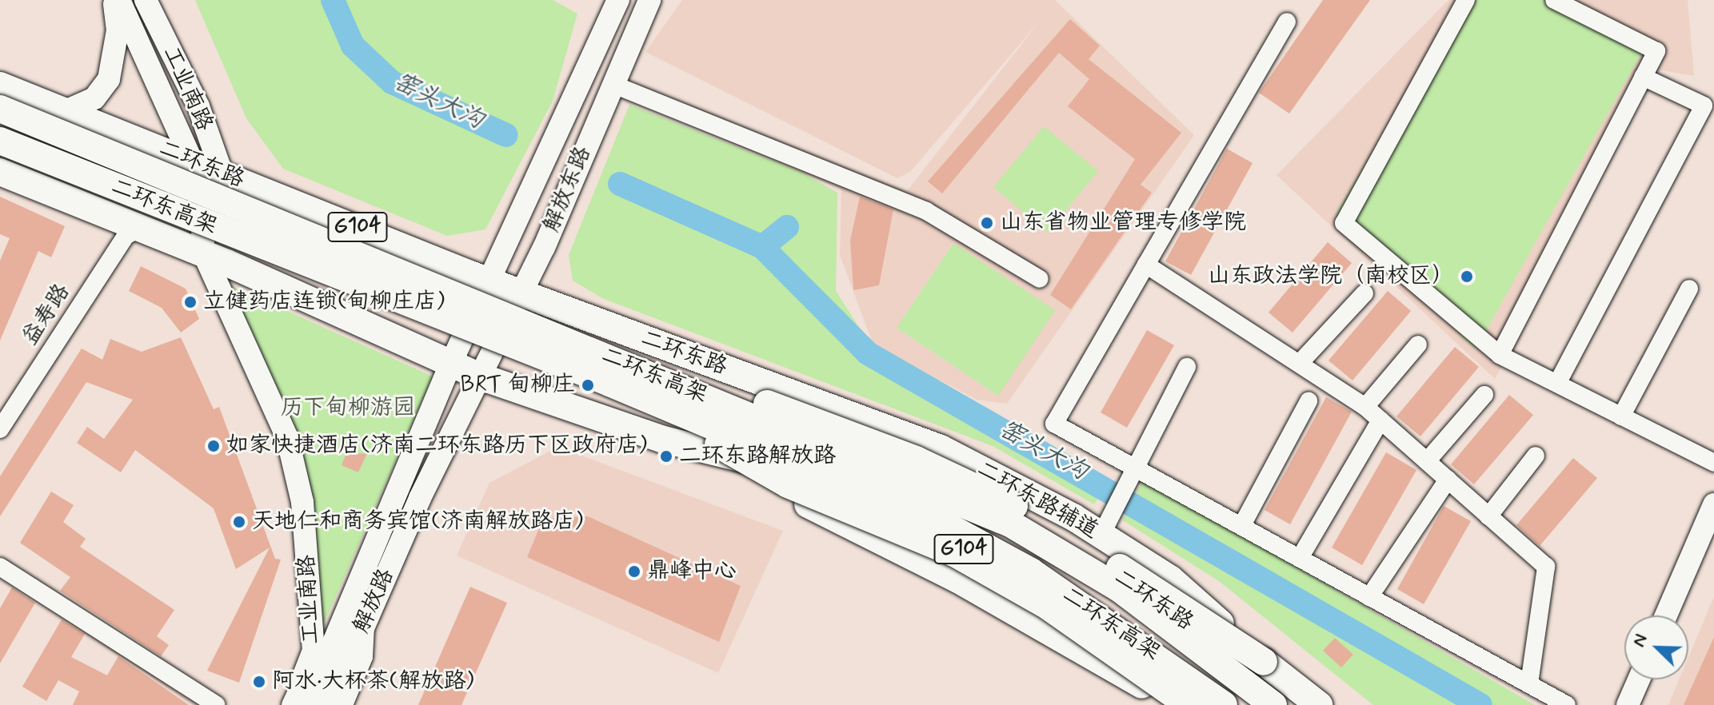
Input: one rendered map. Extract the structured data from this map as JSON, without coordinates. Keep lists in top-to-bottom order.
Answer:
{
  "streets": {
    "highway": [
      "二环东路",
      "二环东高架",
      "G104",
      "二环东路辅道"
    ],
    "main road": ["工业南路", "解放东路", "解放路"],
    "street": ["益寿路"]
  },
  "crossings": [
    ["工业南路", "二环东路"],
    ["工业南路", "G104"],
    ["工业南路", "解放路"],
    ["二环东路", "解放东路"],
    ["二环东路", "二环东路辅道"],
    ["解放东路", "G104"],
    ["解放东路", "解放路"],
    ["G104", "益寿路"],
    ["G104", "解放路"]
  ],
  "water": ["窑头大沟"],
  "parks": ["历下甸柳游园"],
  "places": [
    "山东省物业管理专修学院",
    "山东政法学院（南校区）",
    "立健药店连锁(甸柳庄店)",
    "BRT 甸柳庄",
    "如家快捷酒店(济南二环东路历下区政府店)",
    "二环东路解放路",
    "天地仁和商务宾馆(济南解放路店)",
    "鼎峰中心",
    "阿水·大杯茶(解放路)"
  ],
  "north": "top left"
}
